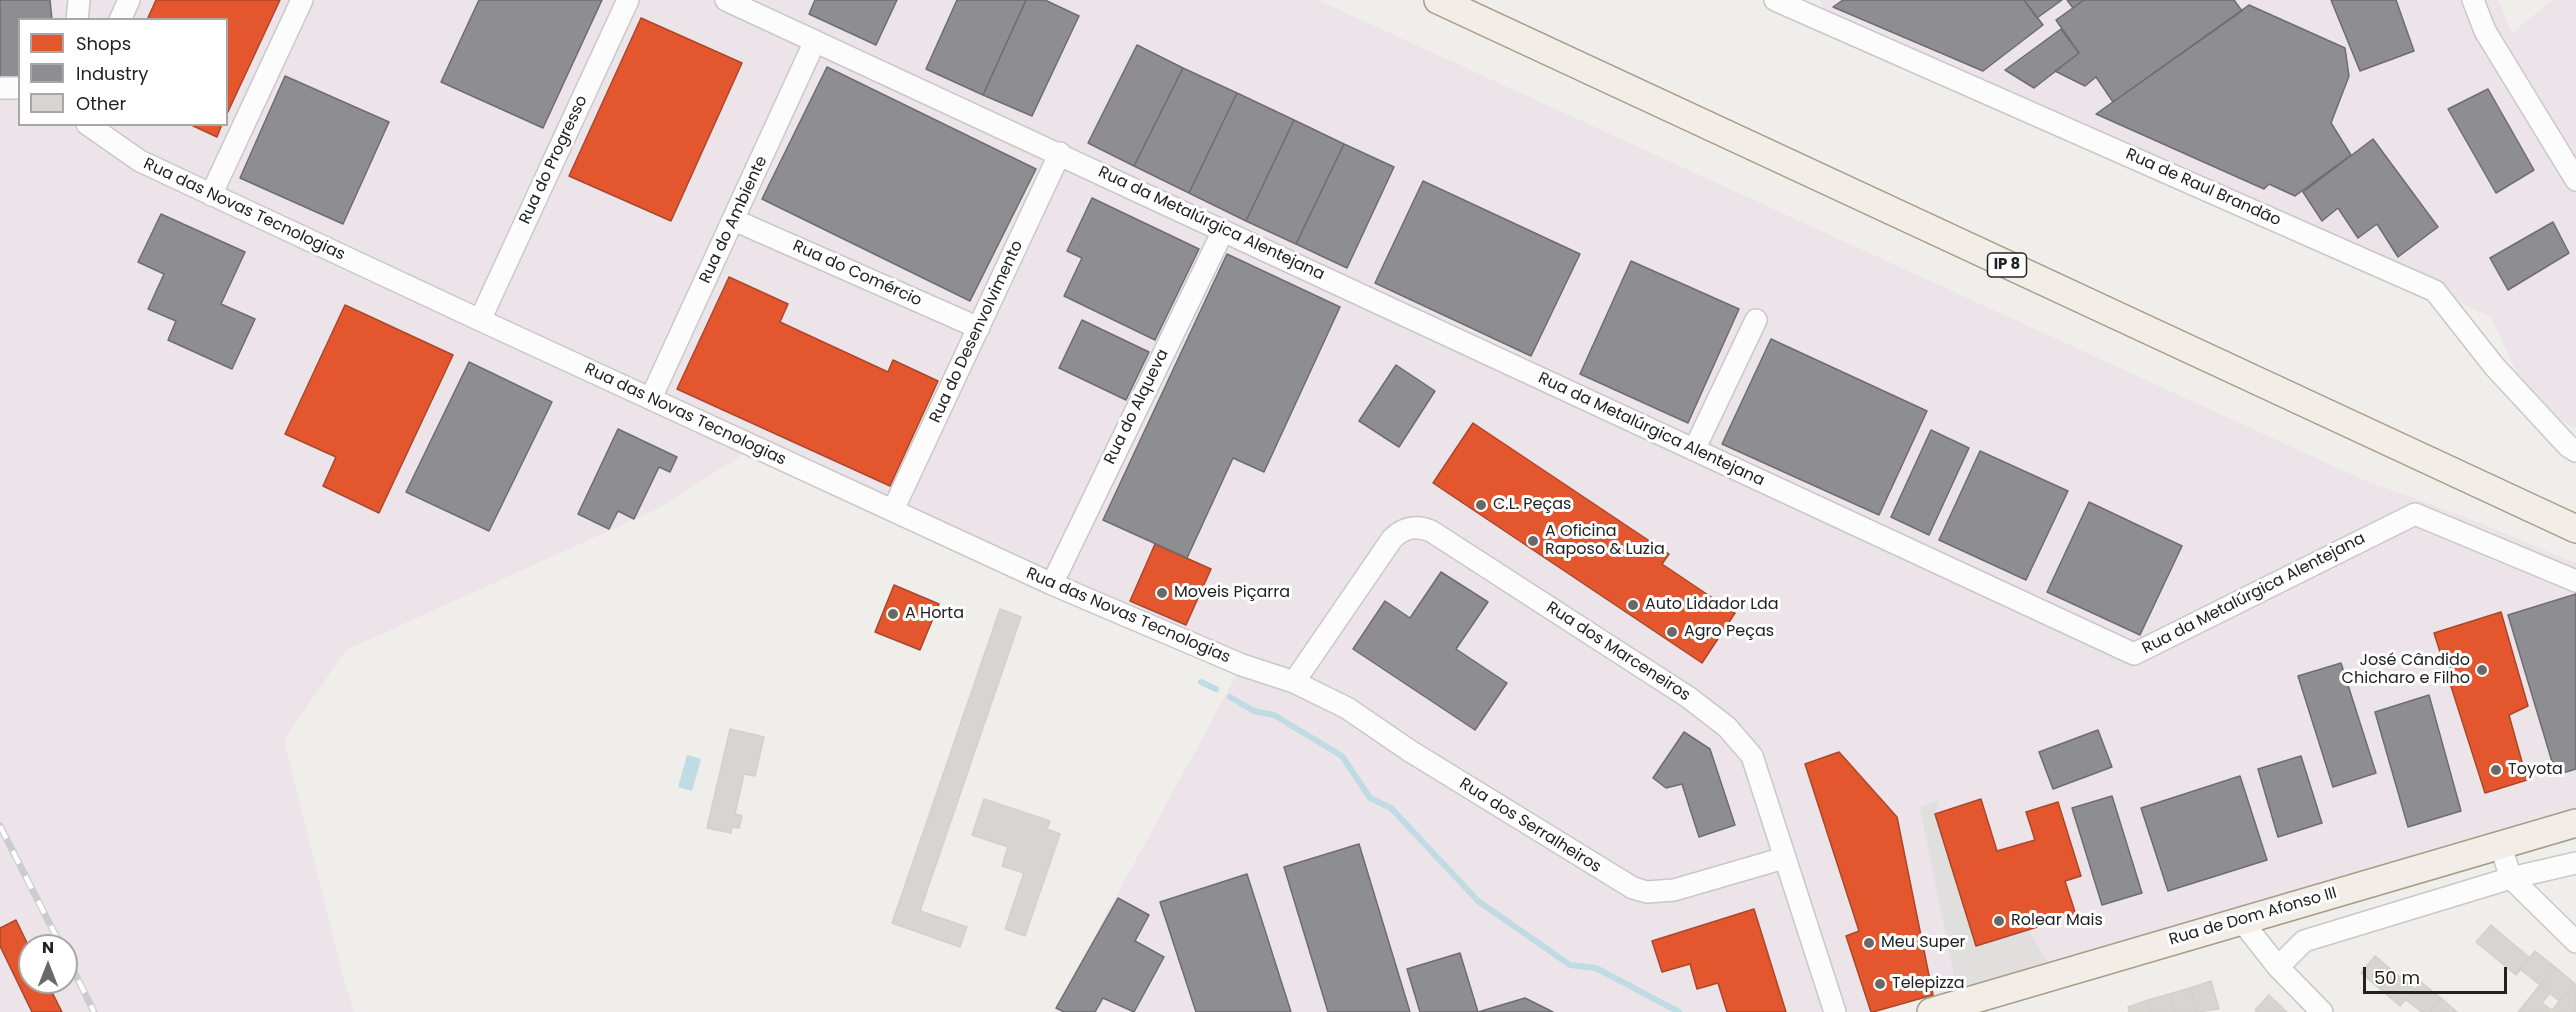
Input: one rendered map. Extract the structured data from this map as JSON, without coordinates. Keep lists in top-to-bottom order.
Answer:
{
  "streets": {
    "main road": ["IP 8", "Rua de Dom Afonso III"],
    "street": [
      "Rua do Progresso",
      "Rua de Raul Brandão",
      "Rua das Novas Tecnologias",
      "Rua do Ambiente",
      "Rua da Metalúrgica Alentejana",
      "Rua do Comércio",
      "Rua do Desenvolvimento",
      "Rua do Alqueva",
      "Rua dos Marceneiros",
      "Rua dos Serralheiros"
    ]
  },
  "crossings": [
    ["Rua do Progresso", "Rua das Novas Tecnologias"],
    ["Rua das Novas Tecnologias", "Rua do Ambiente"],
    ["Rua das Novas Tecnologias", "Rua do Desenvolvimento"],
    ["Rua das Novas Tecnologias", "Rua do Alqueva"],
    ["Rua das Novas Tecnologias", "Rua dos Marceneiros"],
    ["Rua das Novas Tecnologias", "Rua dos Serralheiros"],
    ["Rua do Ambiente", "Rua da Metalúrgica Alentejana"],
    ["Rua do Ambiente", "Rua do Comércio"],
    ["Rua da Metalúrgica Alentejana", "Rua do Desenvolvimento"],
    ["Rua da Metalúrgica Alentejana", "Rua do Alqueva"],
    ["Rua do Comércio", "Rua do Desenvolvimento"],
    ["Rua dos Marceneiros", "Rua dos Serralheiros"]
  ],
  "places": [
    "C.L. Peças",
    "A Oficina Raposo & Luzia",
    "Moveis Piçarra",
    "Auto Lidador Lda",
    "A Horta",
    "Agro Peças",
    "José Cândido Chicharo e Filho",
    "Toyota",
    "Rolear Mais",
    "Meu Super",
    "Telepizza"
  ],
  "legend": ["Shops", "Industry", "Other"],
  "scale_bar": "50 m",
  "north": "top"
}
